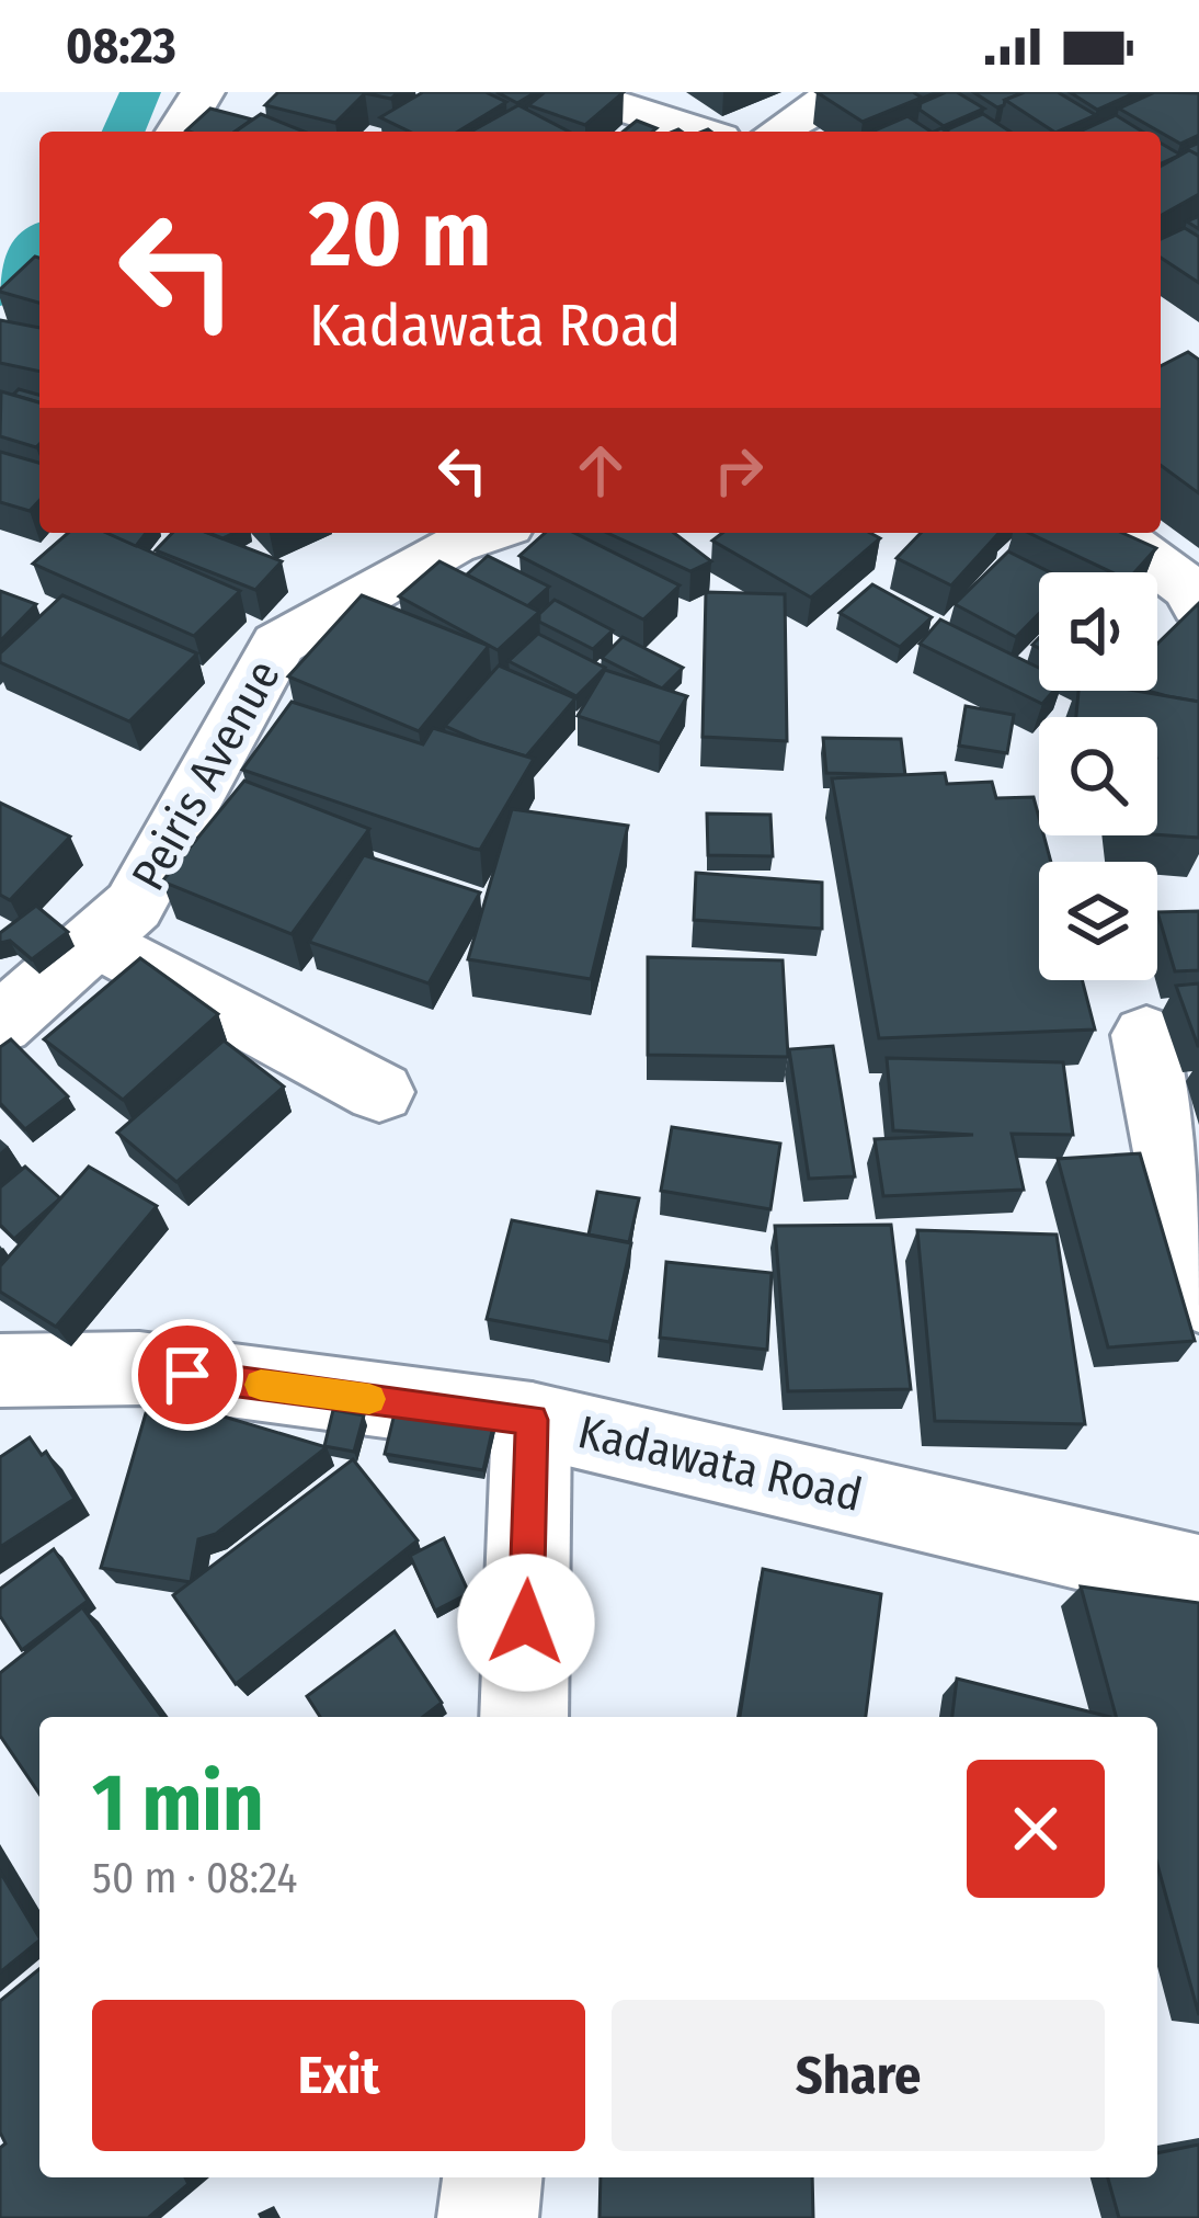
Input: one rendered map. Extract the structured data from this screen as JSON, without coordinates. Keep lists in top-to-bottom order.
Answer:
{
  "streets": {
    "street": ["Peiris Avenue", "Kadawata Road"]
  },
  "page": {
    "status": "08:23",
    "turn": ["20 m", "Kadawata Road"],
    "heading": ["1 min", "50 m · 08:24"],
    "buttons": ["Exit", "Share"]
  }
}
